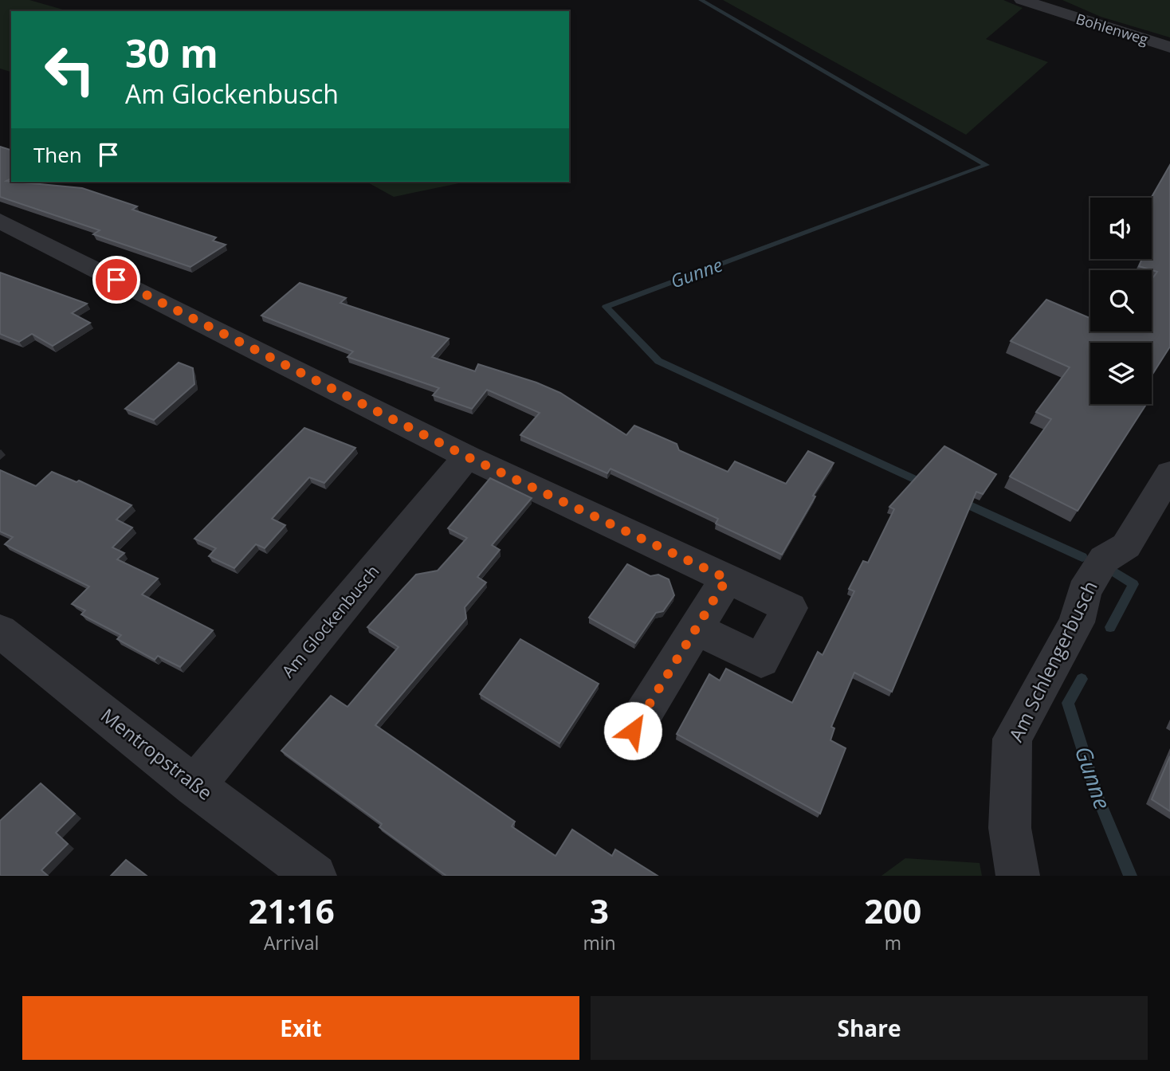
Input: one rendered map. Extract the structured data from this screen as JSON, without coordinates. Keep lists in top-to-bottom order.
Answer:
{
  "streets": {
    "street": [
      "Bohlenweg",
      "Am Glockenbusch",
      "Am Schlengerbusch",
      "Mentropstraße"
    ]
  },
  "crossings": [
    ["Am Glockenbusch", "Mentropstraße"]
  ],
  "water": ["Gunne"],
  "page": {
    "turn": ["30 m", "Am Glockenbusch"],
    "then": "Then",
    "eta": [
      "21:16",
      "Arrival",
      "3",
      "min",
      "200",
      "m"
    ],
    "buttons": ["Exit", "Share"]
  }
}
